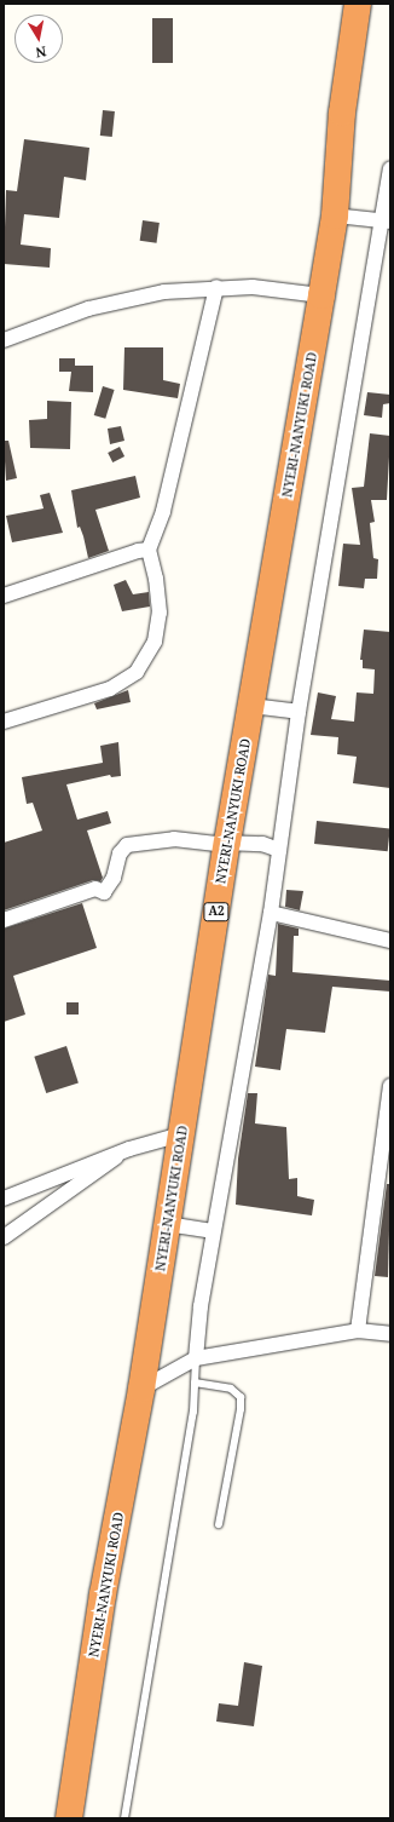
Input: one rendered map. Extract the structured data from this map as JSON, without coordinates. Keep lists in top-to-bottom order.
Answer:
{
  "streets": {
    "highway": ["NYERI-NANYUKI ROAD", "A2"]
  },
  "north": "bottom"
}
